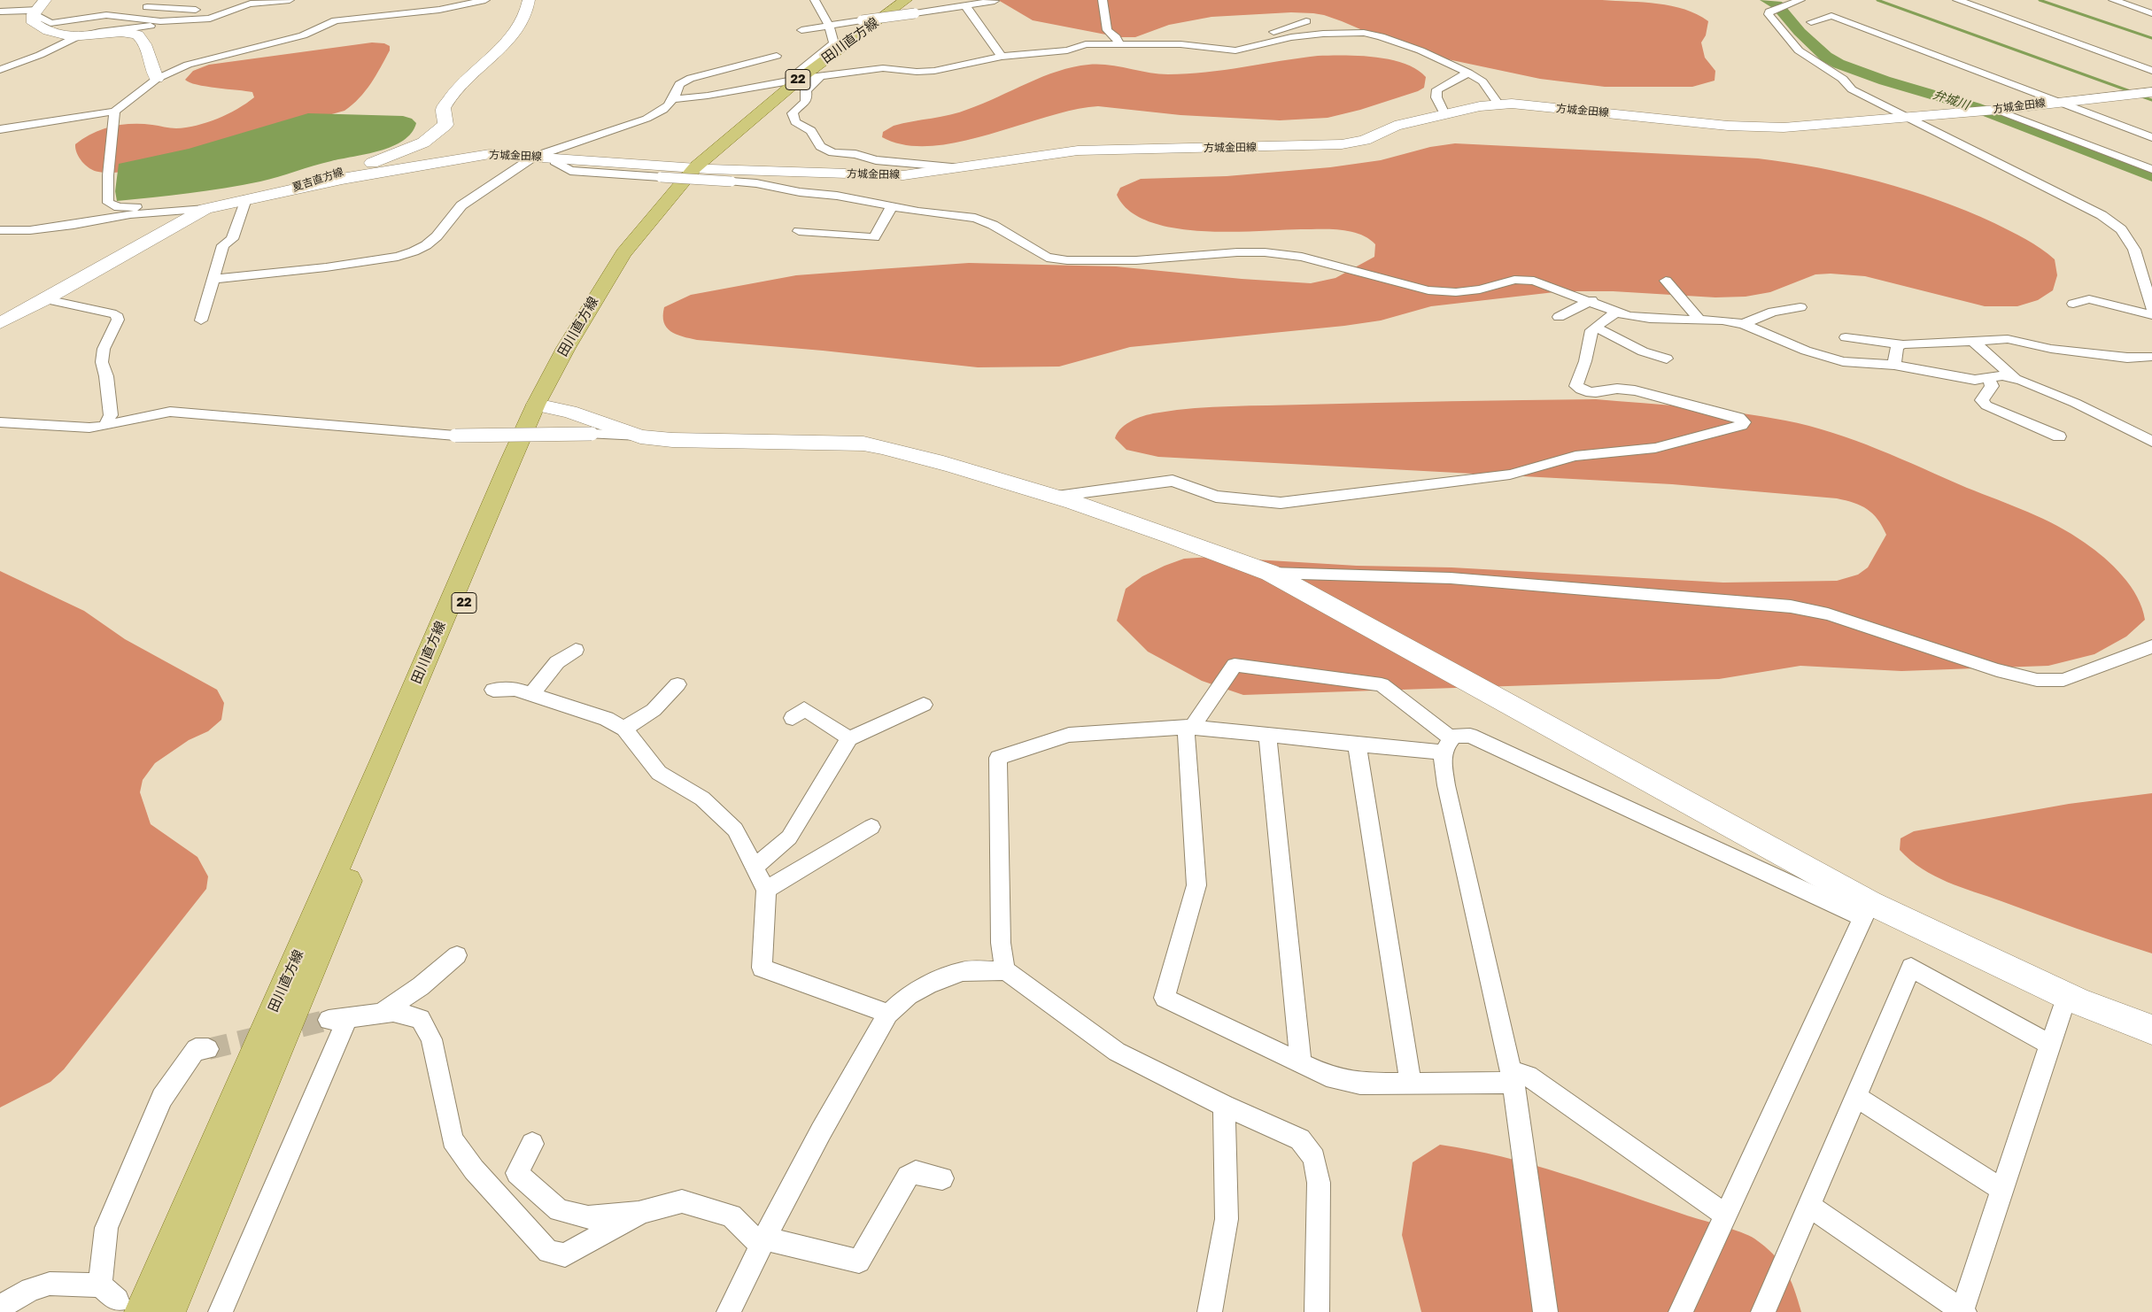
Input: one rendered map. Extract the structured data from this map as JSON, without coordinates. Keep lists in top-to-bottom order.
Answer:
{
  "streets": {
    "main road": [
      "田川直方線",
      "22",
      "方城金田線",
      "夏吉直方線"
    ]
  },
  "crossings": [
    ["田川直方線", "方城金田線"],
    ["方城金田線", "夏吉直方線"]
  ],
  "water": ["弁城川"]
}
